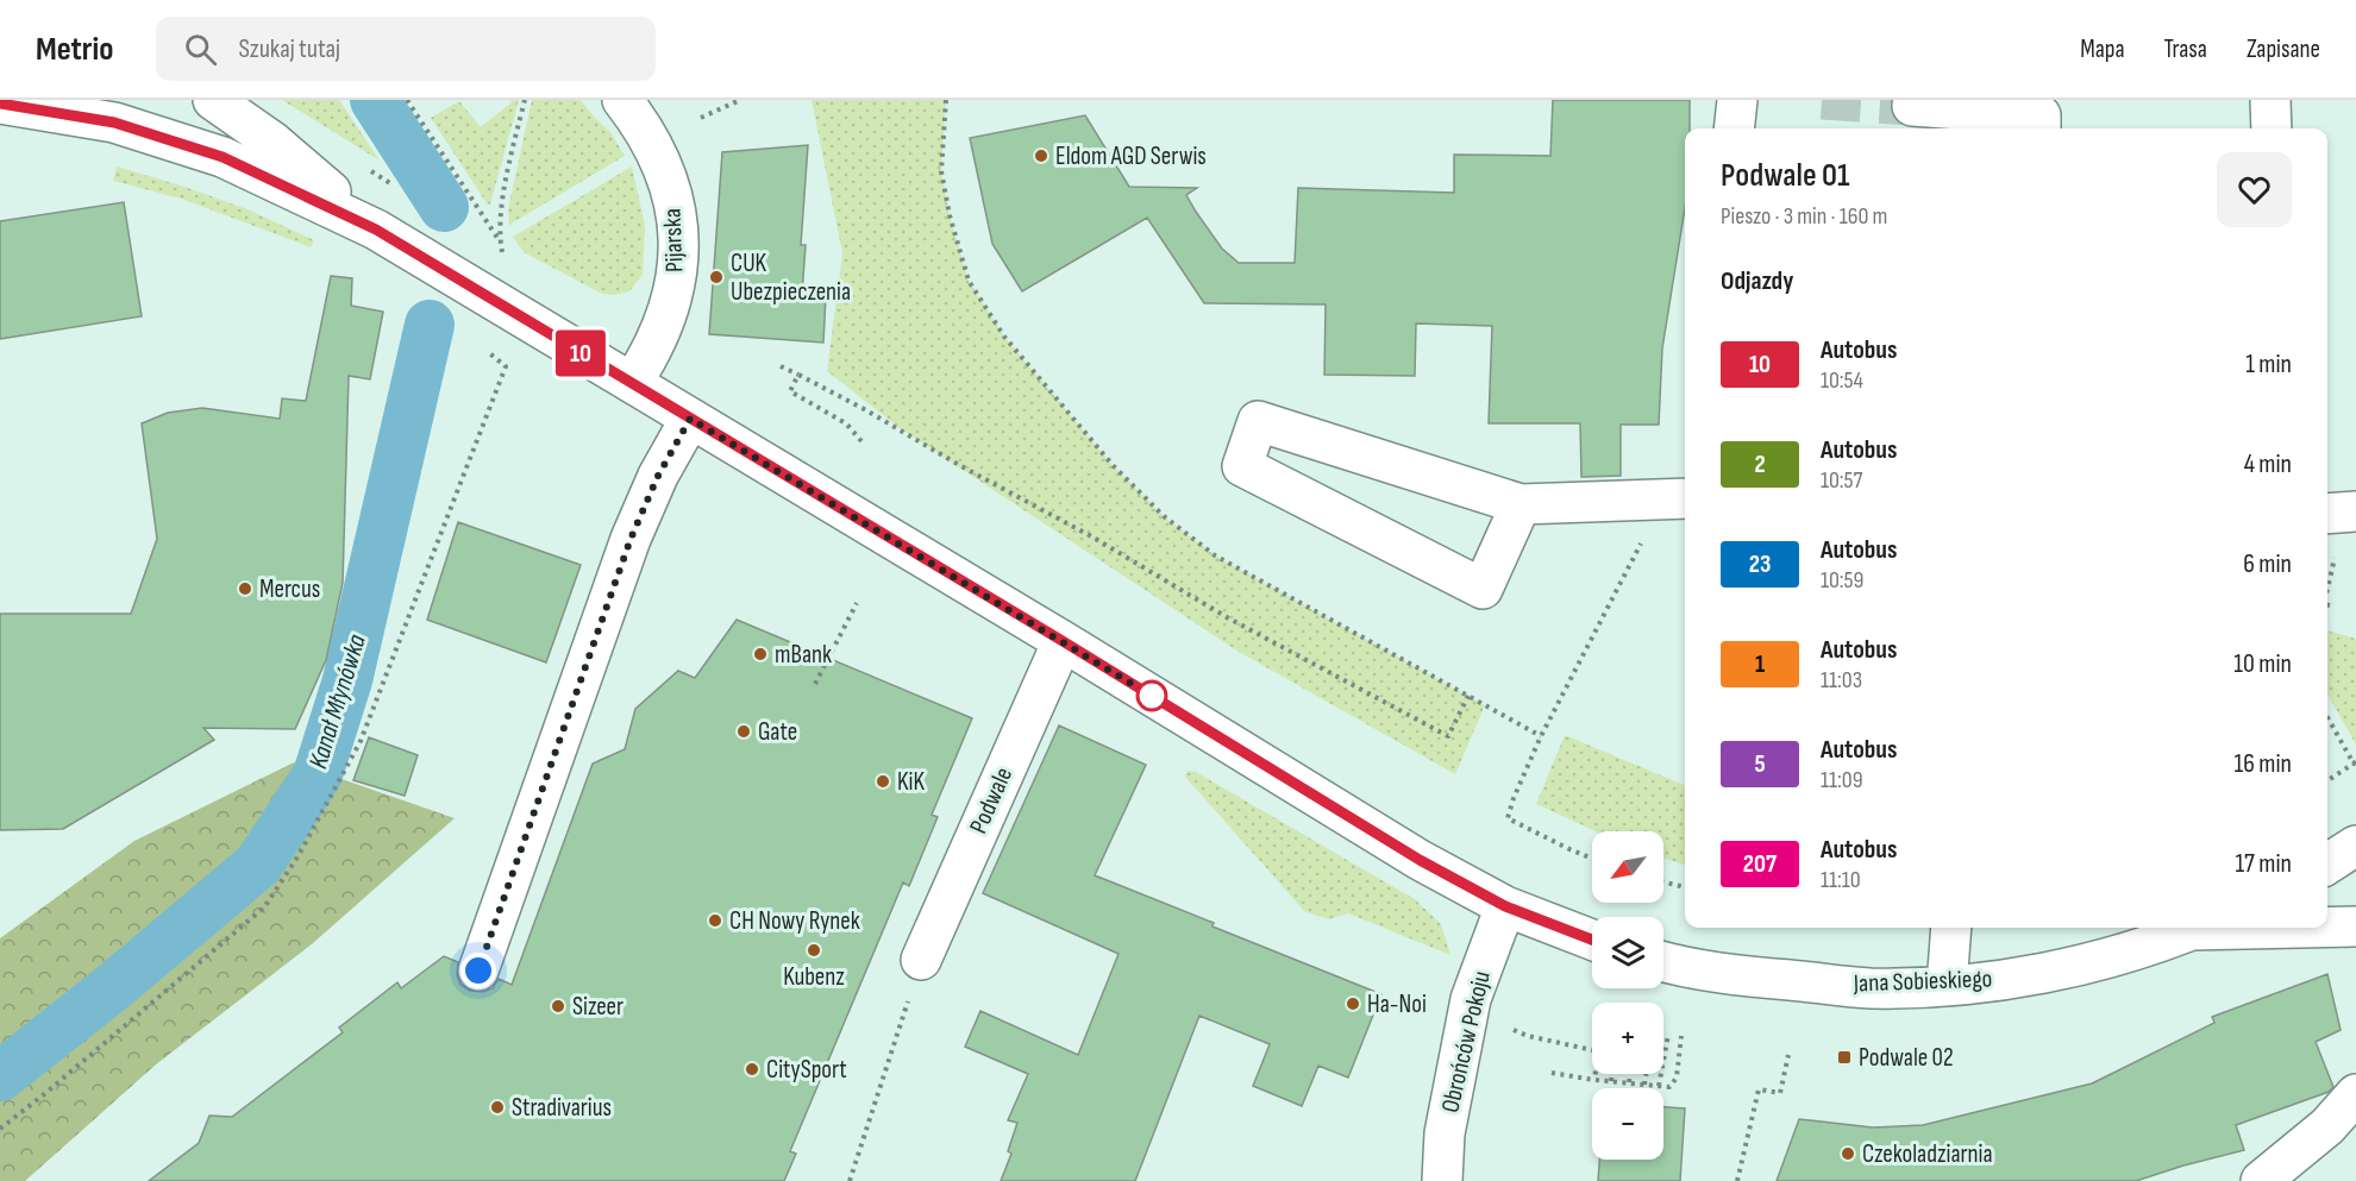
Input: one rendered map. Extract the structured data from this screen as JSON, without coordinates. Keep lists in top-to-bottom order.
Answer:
{
  "streets": {
    "street": [
      "Pijarska",
      "Podwale",
      "Jana Sobieskiego",
      "Obrońców Pokoju"
    ]
  },
  "water": ["Kanał Młynówka"],
  "places": {
    "other": [
      "Eldom AGD Serwis",
      "CUK Ubezpieczenia",
      "Mercus",
      "mBank",
      "Gate",
      "KiK",
      "CH Nowy Rynek",
      "Kubenz",
      "Ha-Noi",
      "Sizeer",
      "CitySport",
      "Stradivarius",
      "Czekoladziarnia"
    ],
    "transit": ["Podwale 02"]
  },
  "lines": ["bus line 10"],
  "north": "bottom left",
  "page": {
    "header": "Metrio",
    "search": "Szukaj tutaj",
    "nav": ["Mapa", "Trasa", "Zapisane"],
    "on_map": "10",
    "heading": [
      ["Podwale 01", "Pieszo · 3 min · 160 m"],
      "Odjazdy"
    ],
    "list": [
      {
        "mark": "10",
        "name": "Autobus",
        "note": "10:54",
        "value": "1 min"
      },
      {
        "mark": "2",
        "name": "Autobus",
        "note": "10:57",
        "value": "4 min"
      },
      {
        "mark": "23",
        "name": "Autobus",
        "note": "10:59",
        "value": "6 min"
      },
      {
        "mark": "1",
        "name": "Autobus",
        "note": "11:03",
        "value": "10 min"
      },
      {
        "mark": "5",
        "name": "Autobus",
        "note": "11:09",
        "value": "16 min"
      },
      {
        "mark": "207",
        "name": "Autobus",
        "note": "11:10",
        "value": "17 min"
      }
    ],
    "map_buttons": ["+", "−"]
  }
}
